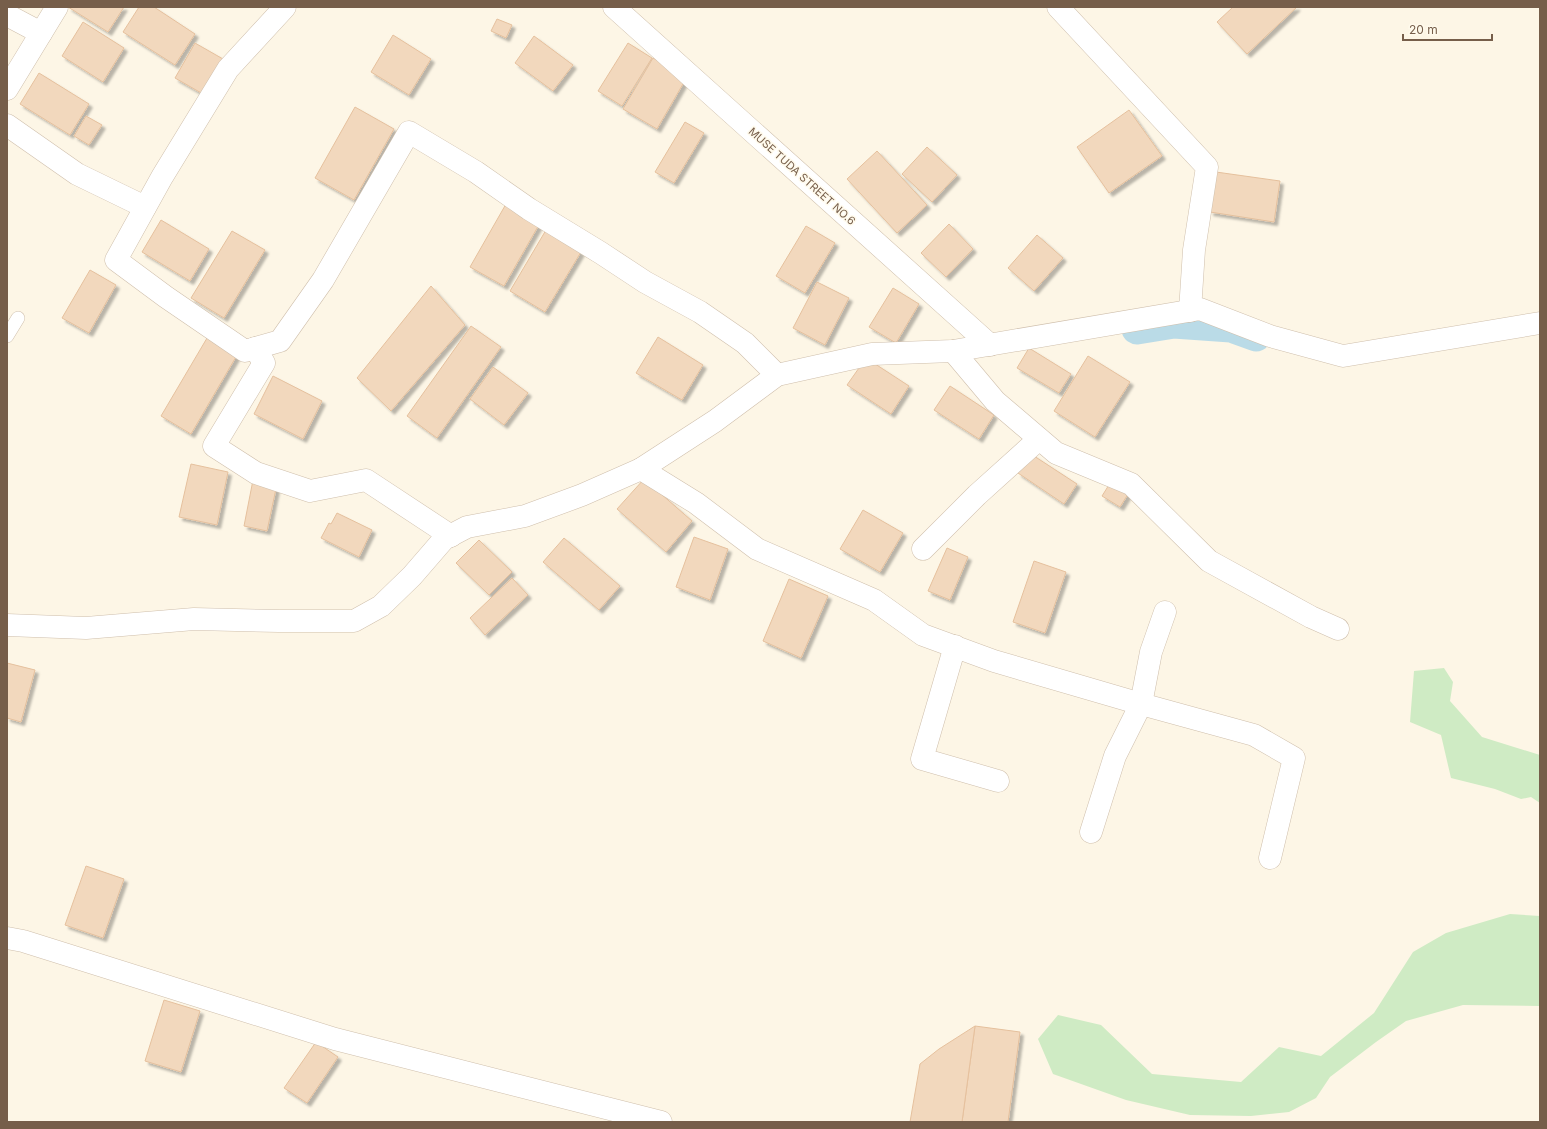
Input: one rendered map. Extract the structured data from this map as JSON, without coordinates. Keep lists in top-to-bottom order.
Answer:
{
  "streets": {
    "street": ["MUSE TUDA STREET NO.6"]
  },
  "scale_bar": "20 m"
}
